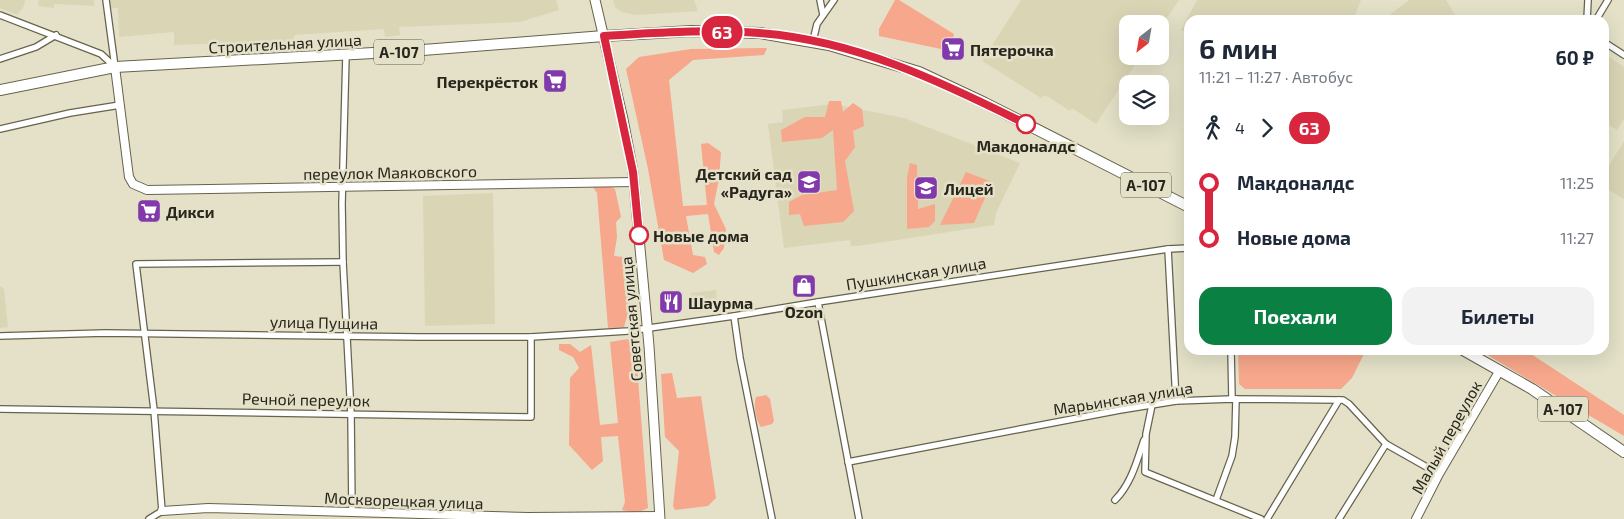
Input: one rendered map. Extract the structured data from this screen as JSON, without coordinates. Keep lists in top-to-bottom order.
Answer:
{
  "streets": {
    "highway": ["Строительная улица", "А-107"],
    "main road": ["Советская улица"],
    "street": [
      "переулок Маяковского",
      "Пушкинская улица",
      "улица Пущина",
      "Марьинская улица",
      "Речной переулок",
      "Малый переулок",
      "Москворецкая улица"
    ]
  },
  "crossings": [
    ["Строительная улица", "А-107"],
    ["Строительная улица", "Советская улица"],
    ["А-107", "Советская улица"],
    ["А-107", "Малый переулок"],
    ["переулок Маяковского", "Советская улица"],
    ["Пушкинская улица", "Советская улица"],
    ["Пушкинская улица", "улица Пущина"],
    ["Советская улица", "улица Пущина"],
    ["Советская улица", "Москворецкая улица"],
    ["улица Пущина", "Речной переулок"]
  ],
  "places": {
    "supermarket": ["Пятерочка", "Перекрёсток", "Дикси"],
    "other": ["Макдоналдс", "Новые дома"],
    "school or university": ["Детский сад «Радуга»", "Лицей"],
    "shop": ["Ozon"],
    "restaurant": ["Шаурма"]
  },
  "lines": ["bus line 63"],
  "north": "bottom left",
  "page": {
    "on_map": "63",
    "heading": ["6 мин", "11:21 – 11:27 · Автобус", "60 ₽"],
    "legs": ["4", "63"],
    "list": [
      {
        "name": "Макдоналдс",
        "value": "11:25"
      },
      {
        "name": "Новые дома",
        "value": "11:27"
      }
    ],
    "buttons": ["Поехали", "Билеты"]
  }
}
